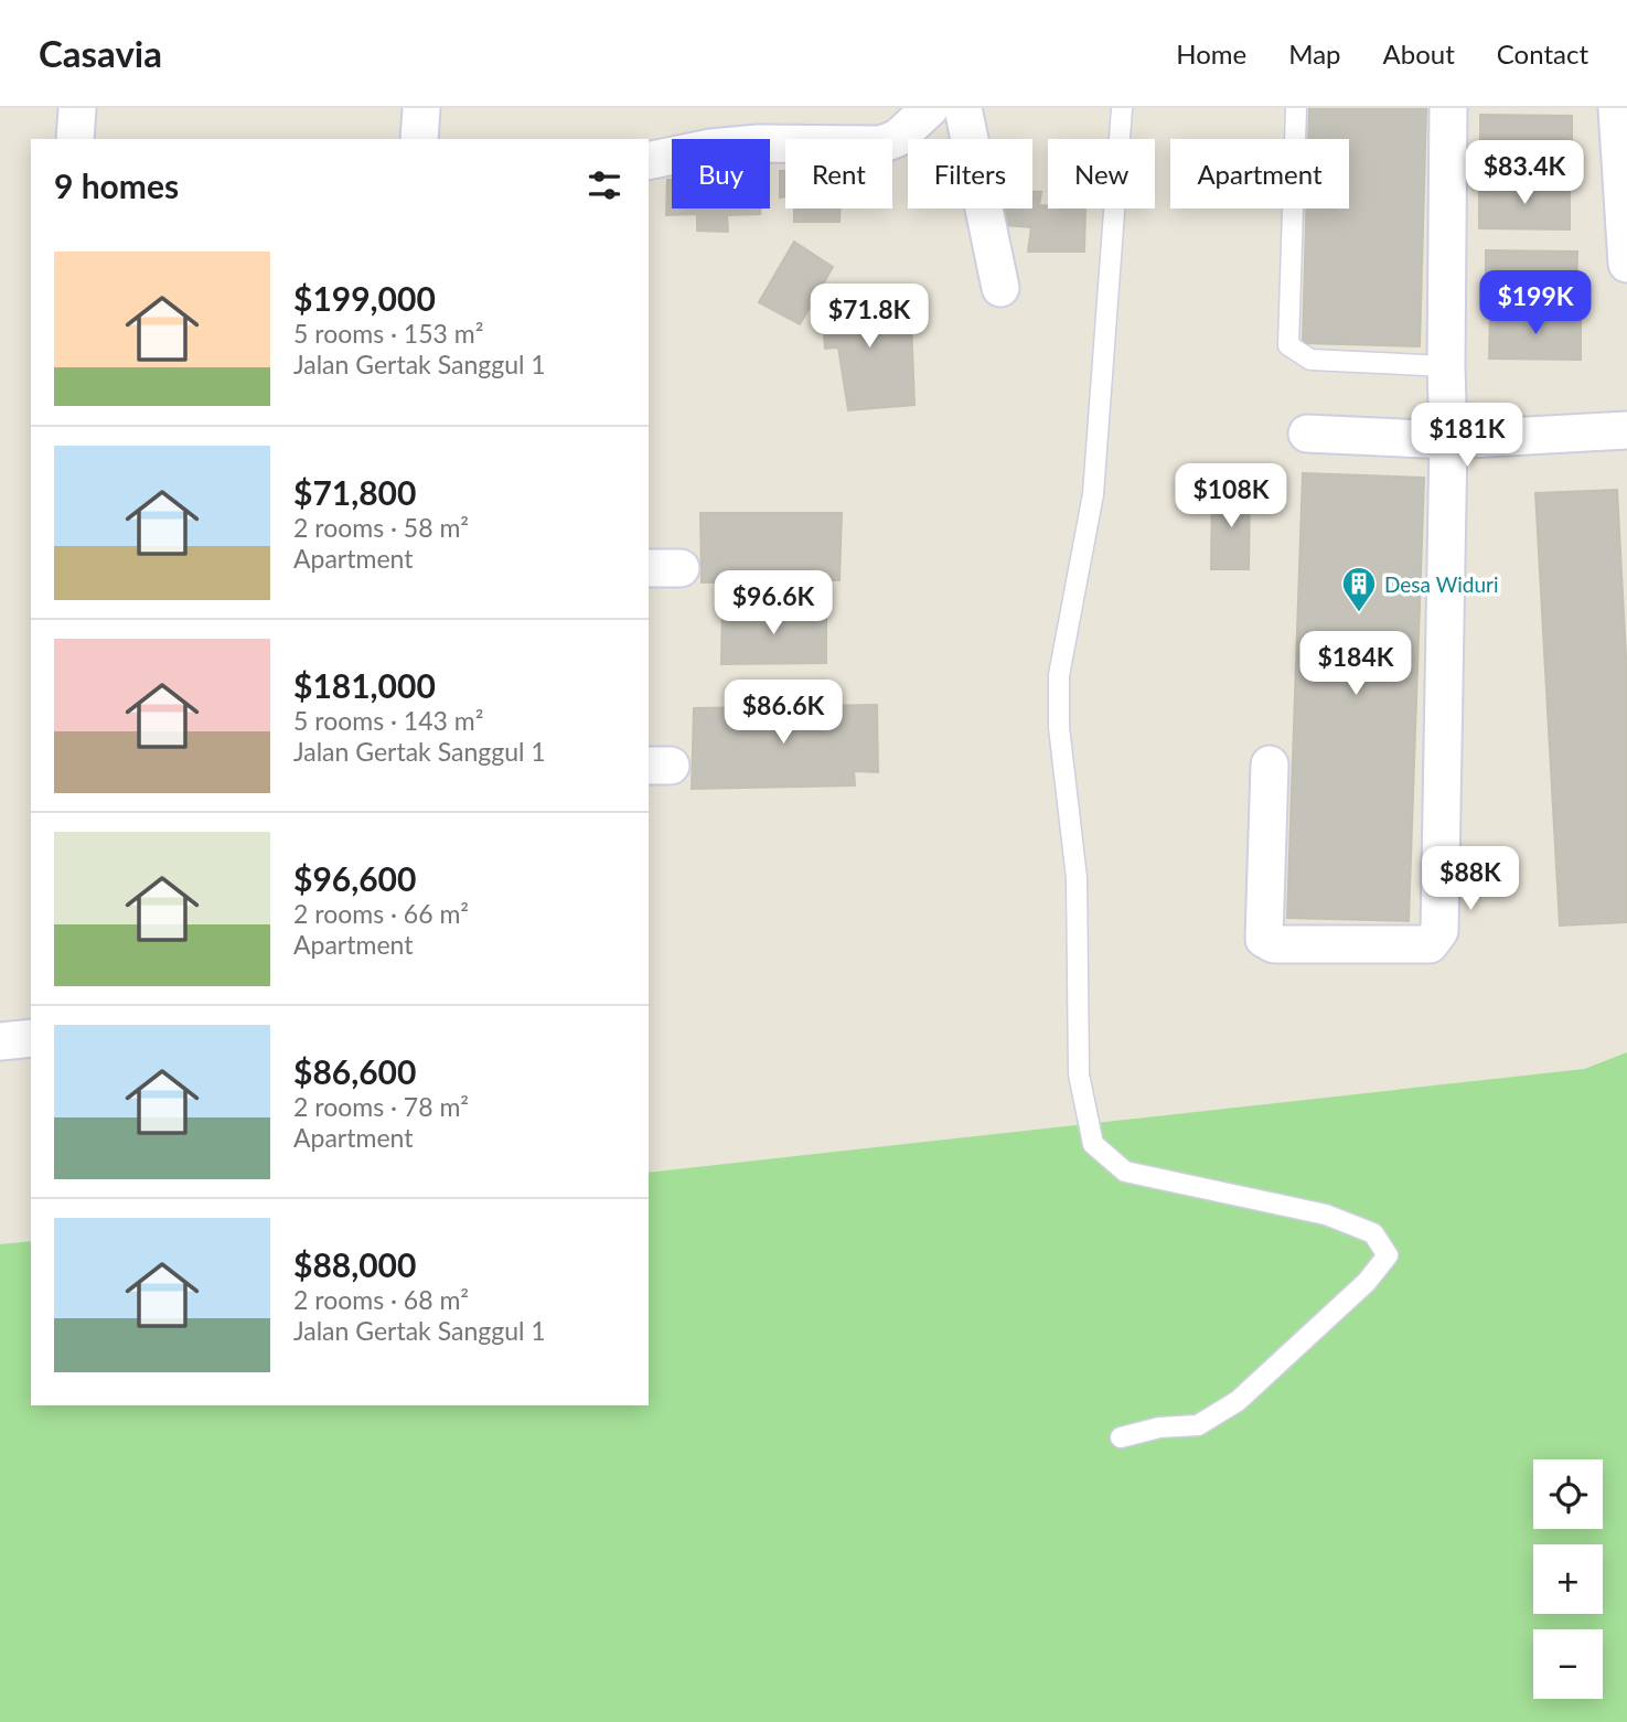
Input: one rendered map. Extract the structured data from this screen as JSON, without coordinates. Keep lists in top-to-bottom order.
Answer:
{
  "places": {
    "building": ["Desa Widuri"]
  },
  "page": {
    "header": "Casavia",
    "nav": [
      "Home",
      "Map",
      "About",
      "Contact"
    ],
    "chip": [
      "Buy",
      "Rent",
      "Filters",
      "New",
      "Apartment"
    ],
    "heading": "9 homes",
    "price": [
      "$83.4K",
      "$199K",
      "$71.8K",
      "$181K",
      "$108K",
      "$96.6K",
      "$184K",
      "$86.6K",
      "$88K"
    ],
    "list": [
      {
        "name": "$199,000",
        "note": "5 rooms · 153 m² · Jalan Gertak Sanggul 1"
      },
      {
        "name": "$71,800",
        "note": "2 rooms · 58 m² · Apartment"
      },
      {
        "name": "$181,000",
        "note": "5 rooms · 143 m² · Jalan Gertak Sanggul 1"
      },
      {
        "name": "$96,600",
        "note": "2 rooms · 66 m² · Apartment"
      },
      {
        "name": "$86,600",
        "note": "2 rooms · 78 m² · Apartment"
      },
      {
        "name": "$88,000",
        "note": "2 rooms · 68 m² · Jalan Gertak Sanggul 1"
      }
    ],
    "map_buttons": ["+", "−"]
  }
}
